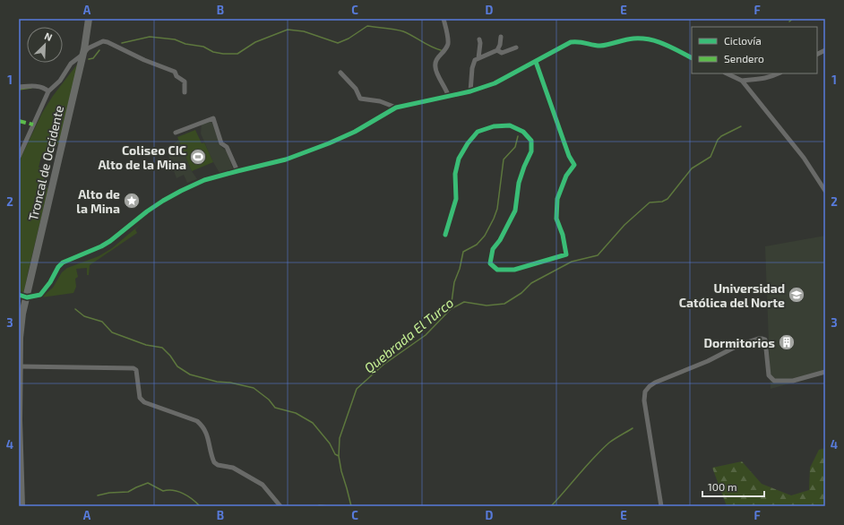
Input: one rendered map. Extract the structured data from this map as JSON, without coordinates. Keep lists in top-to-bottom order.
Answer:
{
  "streets": {
    "main road": ["Troncal de Occidente"]
  },
  "water": ["Quebrada El Turco"],
  "places": {
    "sports": ["Coliseo CIC Alto de la Mina"],
    "place": ["Alto de la Mina"],
    "school or university": ["Universidad Católica del Norte"],
    "building": ["Dormitorios"]
  },
  "legend": ["Ciclovía", "Sendero"],
  "scale_bar": "100 m",
  "north": "top right",
  "grid": {
    "columns": [
      "A",
      "B",
      "C",
      "D",
      "E",
      "F"
    ],
    "rows": [
      "1",
      "2",
      "3",
      "4"
    ]
  }
}
